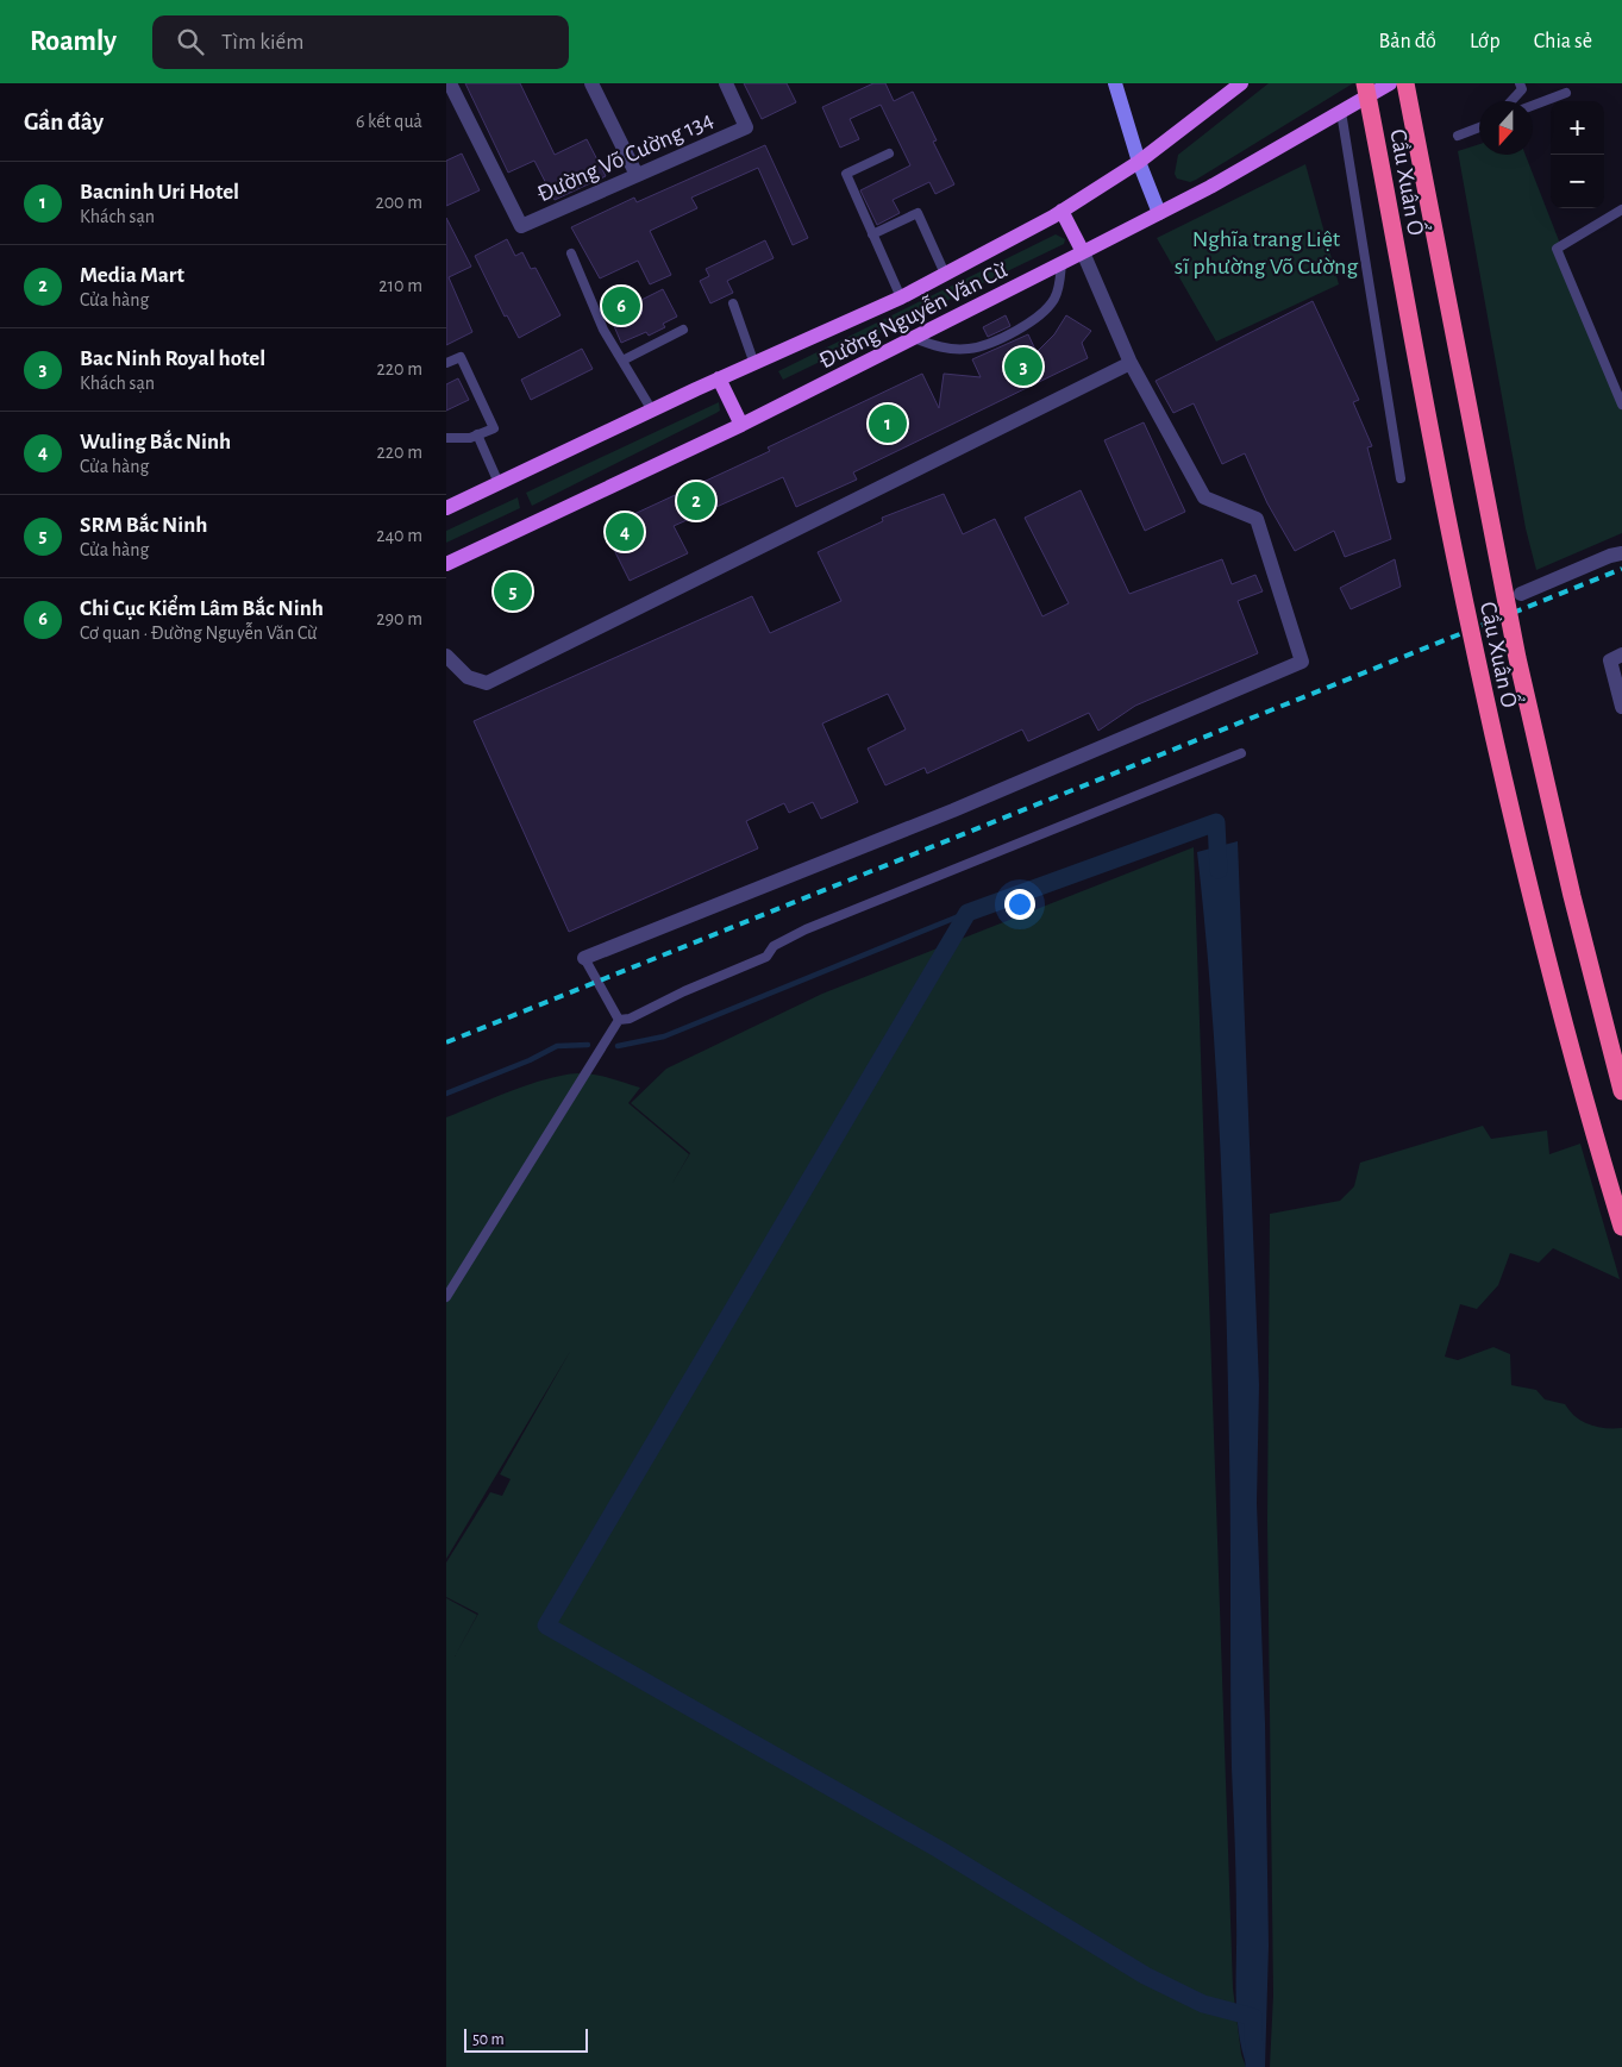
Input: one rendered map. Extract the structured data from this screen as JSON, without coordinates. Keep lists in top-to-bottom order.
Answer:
{
  "streets": {
    "highway": ["Cầu Xuân Ổ"],
    "main road": ["Đường Nguyễn Văn Cừ"],
    "street": ["Đường Võ Cường 134"]
  },
  "parks": ["Nghĩa trang Liệt sĩ phường Võ Cường"],
  "scale_bar": "50 m",
  "north": "bottom",
  "page": {
    "header": "Roamly",
    "search": "Tìm kiếm",
    "nav": ["Bản đồ", "Lớp", "Chia sẻ"],
    "heading": ["Gần đây", "6 kết quả"],
    "map_buttons": ["+", "−"],
    "list": [
      {
        "mark": "1",
        "name": "Bacninh Uri Hotel",
        "note": "Khách sạn",
        "value": "200 m"
      },
      {
        "mark": "2",
        "name": "Media Mart",
        "note": "Cửa hàng",
        "value": "210 m"
      },
      {
        "mark": "3",
        "name": "Bac Ninh Royal hotel",
        "note": "Khách sạn",
        "value": "220 m"
      },
      {
        "mark": "4",
        "name": "Wuling Bắc Ninh",
        "note": "Cửa hàng",
        "value": "220 m"
      },
      {
        "mark": "5",
        "name": "SRM Bắc Ninh",
        "note": "Cửa hàng",
        "value": "240 m"
      },
      {
        "mark": "6",
        "name": "Chi Cục Kiểm Lâm Bắc Ninh",
        "note": "Cơ quan · Đường Nguyễn Văn Cừ",
        "value": "290 m"
      }
    ],
    "pins": [
      "6",
      "3",
      "1",
      "2",
      "4",
      "5"
    ],
    "scale": "50 m"
  }
}
